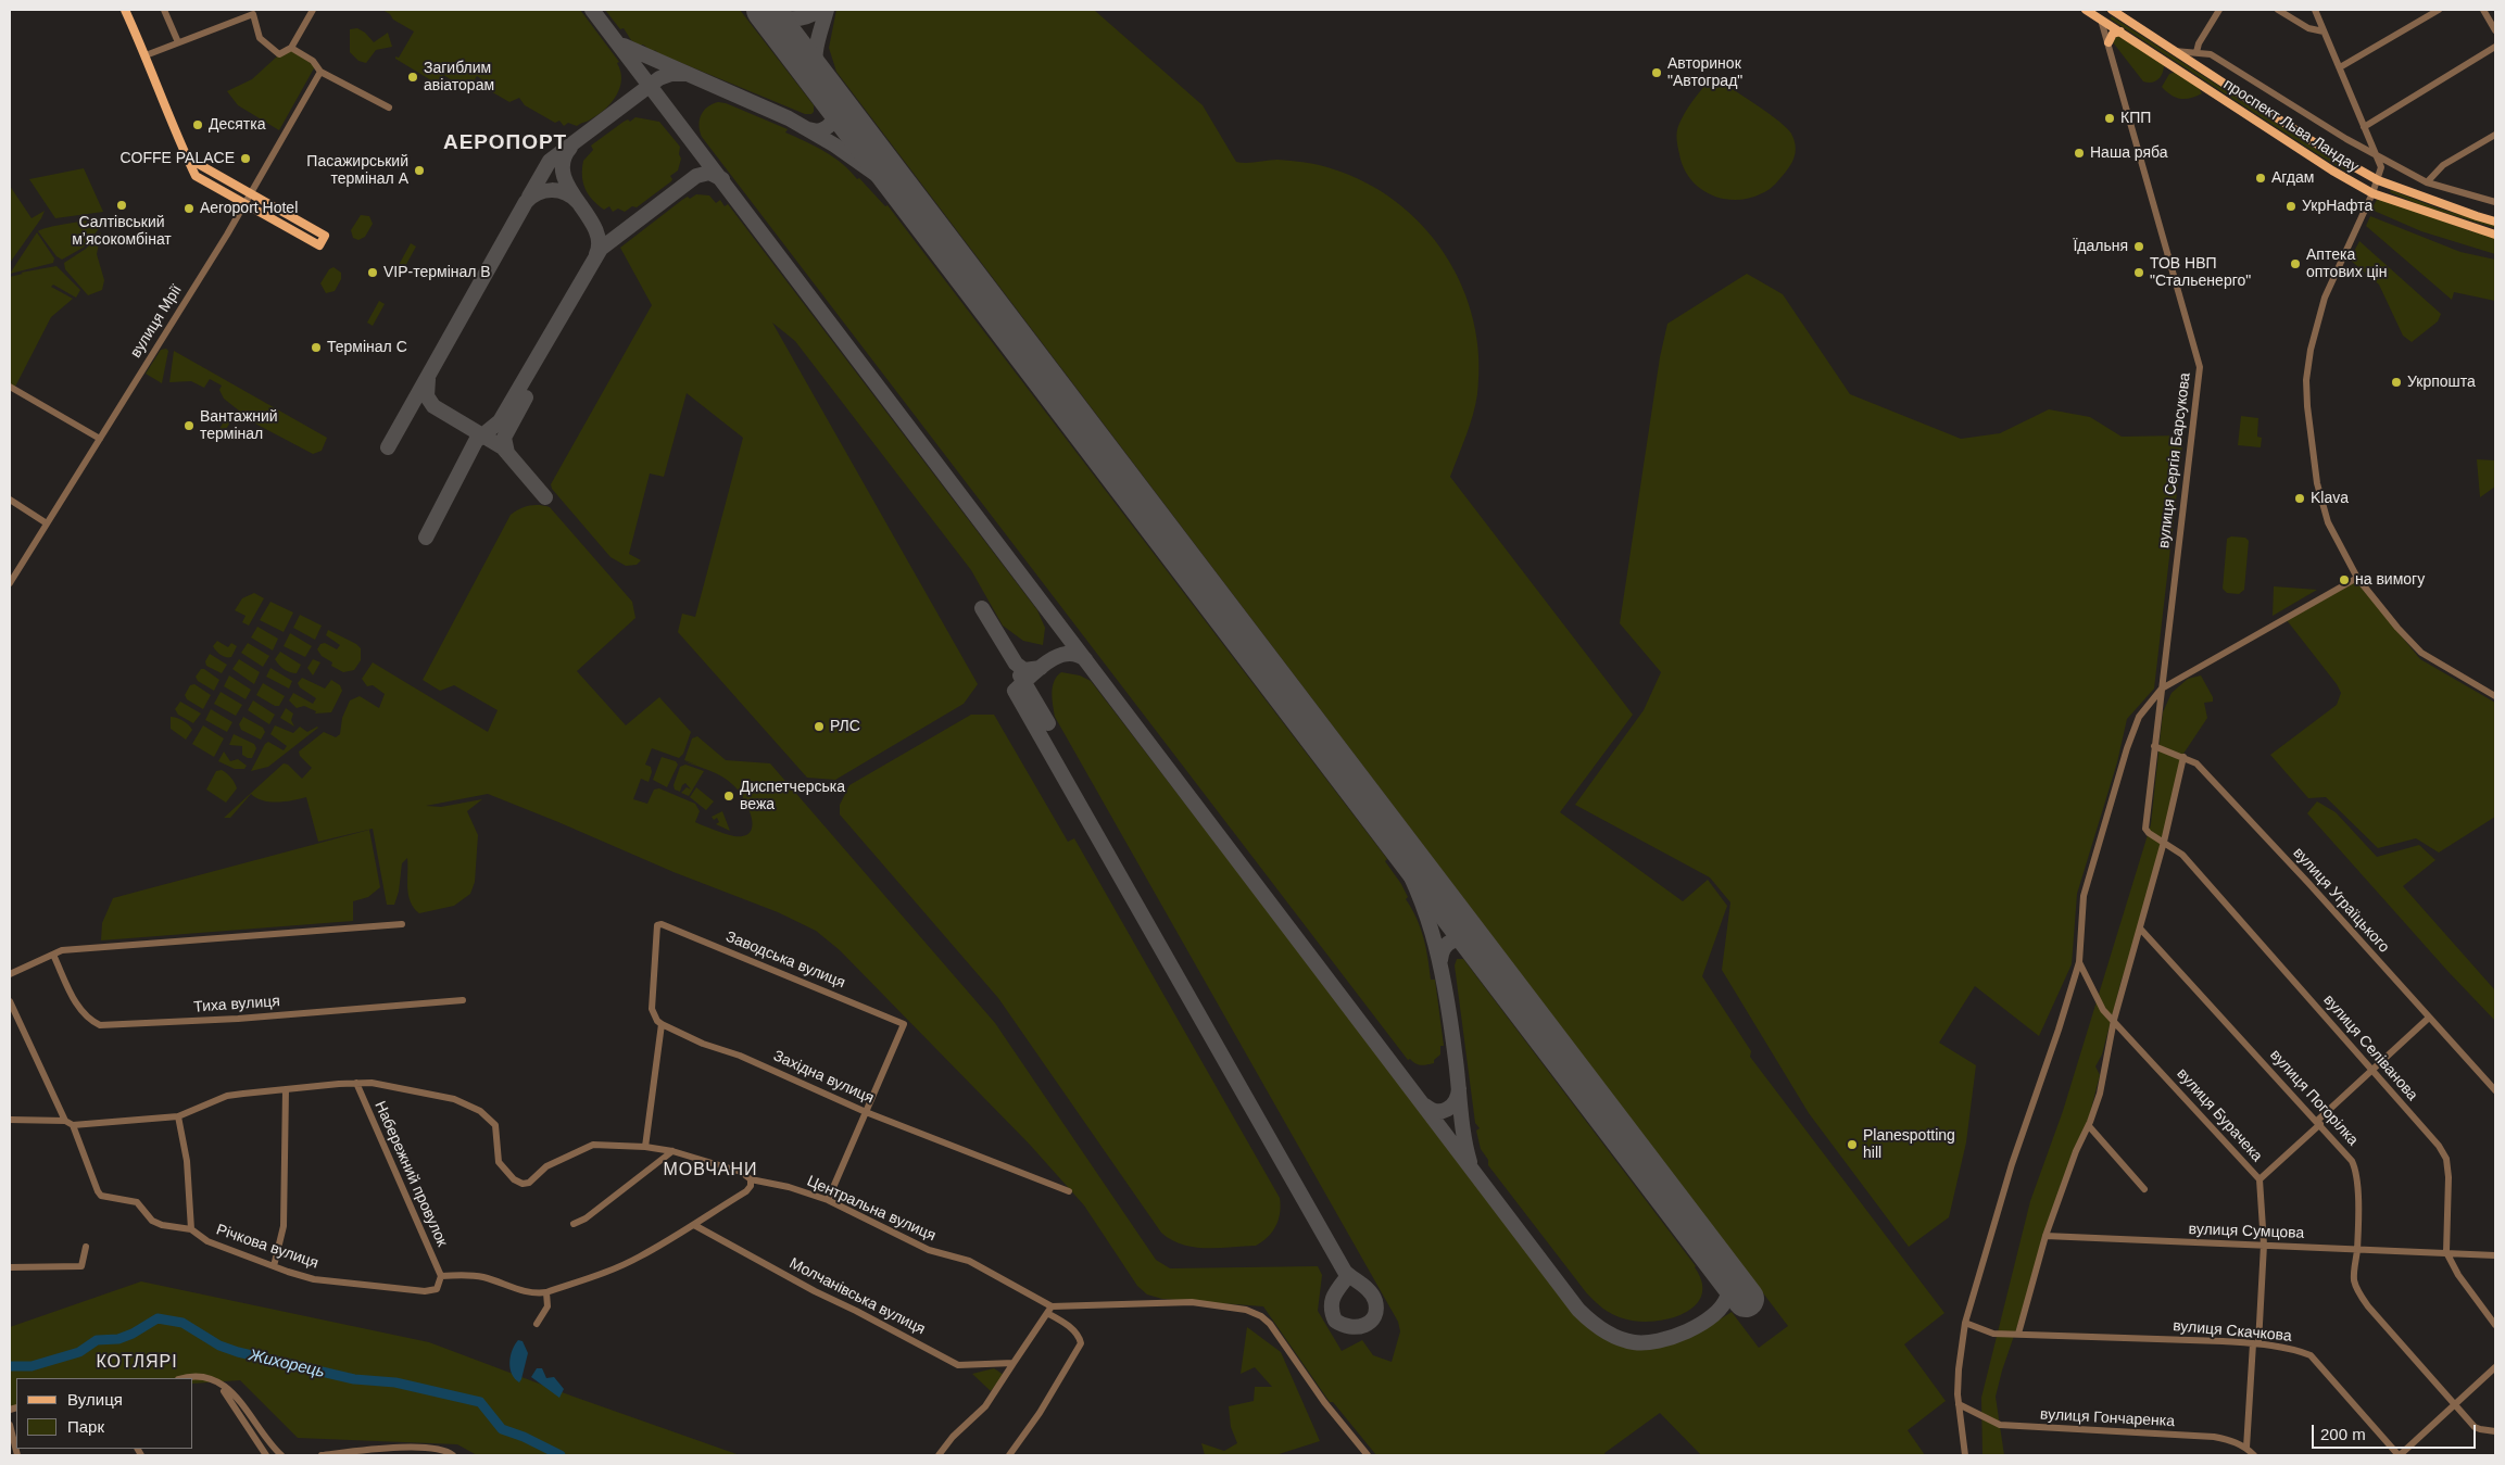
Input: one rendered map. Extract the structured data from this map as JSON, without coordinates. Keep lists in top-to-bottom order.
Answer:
{
  "streets": {
    "main road": ["проспект Льва Ландау"],
    "street": [
      "вулиця Мрії",
      "вулиця Сергія Барсукова",
      "вулиця Уграїцького",
      "Заводська вулиця",
      "Тиха вулиця",
      "вулиця Селіванова",
      "Західна вулиця",
      "вулиця Погорілка",
      "вулиця Бурачека",
      "Набережний провулок",
      "Центральна вулиця",
      "вулиця Сумцова",
      "Річкова вулиця",
      "Молчанівська вулиця",
      "вулиця Скачкова",
      "вулиця Гончаренка"
    ]
  },
  "crossings": [
    ["проспект Льва Ландау", "вулиця Сергія Барсукова"],
    ["вулиця Сергія Барсукова", "вулиця Уграїцького"],
    ["вулиця Сергія Барсукова", "вулиця Селіванова"],
    ["Заводська вулиця", "Західна вулиця"],
    ["вулиця Селіванова", "вулиця Сумцова"],
    ["вулиця Погорілка", "вулиця Сумцова"],
    ["вулиця Бурачека", "вулиця Сумцова"],
    ["вулиця Бурачека", "вулиця Скачкова"],
    ["вулиця Бурачека", "вулиця Гончаренка"],
    ["Набережний провулок", "Центральна вулиця"],
    ["Набережний провулок", "Річкова вулиця"]
  ],
  "districts": ["АЕРОПОРТ", "МОВЧАНИ", "КОТЛЯРІ"],
  "water": ["Жихорець"],
  "places": [
    "Авторинок \"Автоград\"",
    "Загиблим авіаторам",
    "КПП",
    "Десятка",
    "Наша ряба",
    "COFFE PALACE",
    "Пасажирський термінал A",
    "Агдам",
    "Салтівський мʼясокомбінат",
    "УкрНафта",
    "Aeroport Hotel",
    "Їдальня",
    "Аптека оптових цін",
    "VIP-термінал B",
    "ТОВ НВП \"Стальенерго\"",
    "Термінал C",
    "Укрпошта",
    "Вантажний термінал",
    "Klava",
    "на вимогу",
    "РЛС",
    "Диспетчерська вежа",
    "Planespotting hill"
  ],
  "legend": ["Вулиця", "Парк"],
  "scale_bar": "200 m"
}
